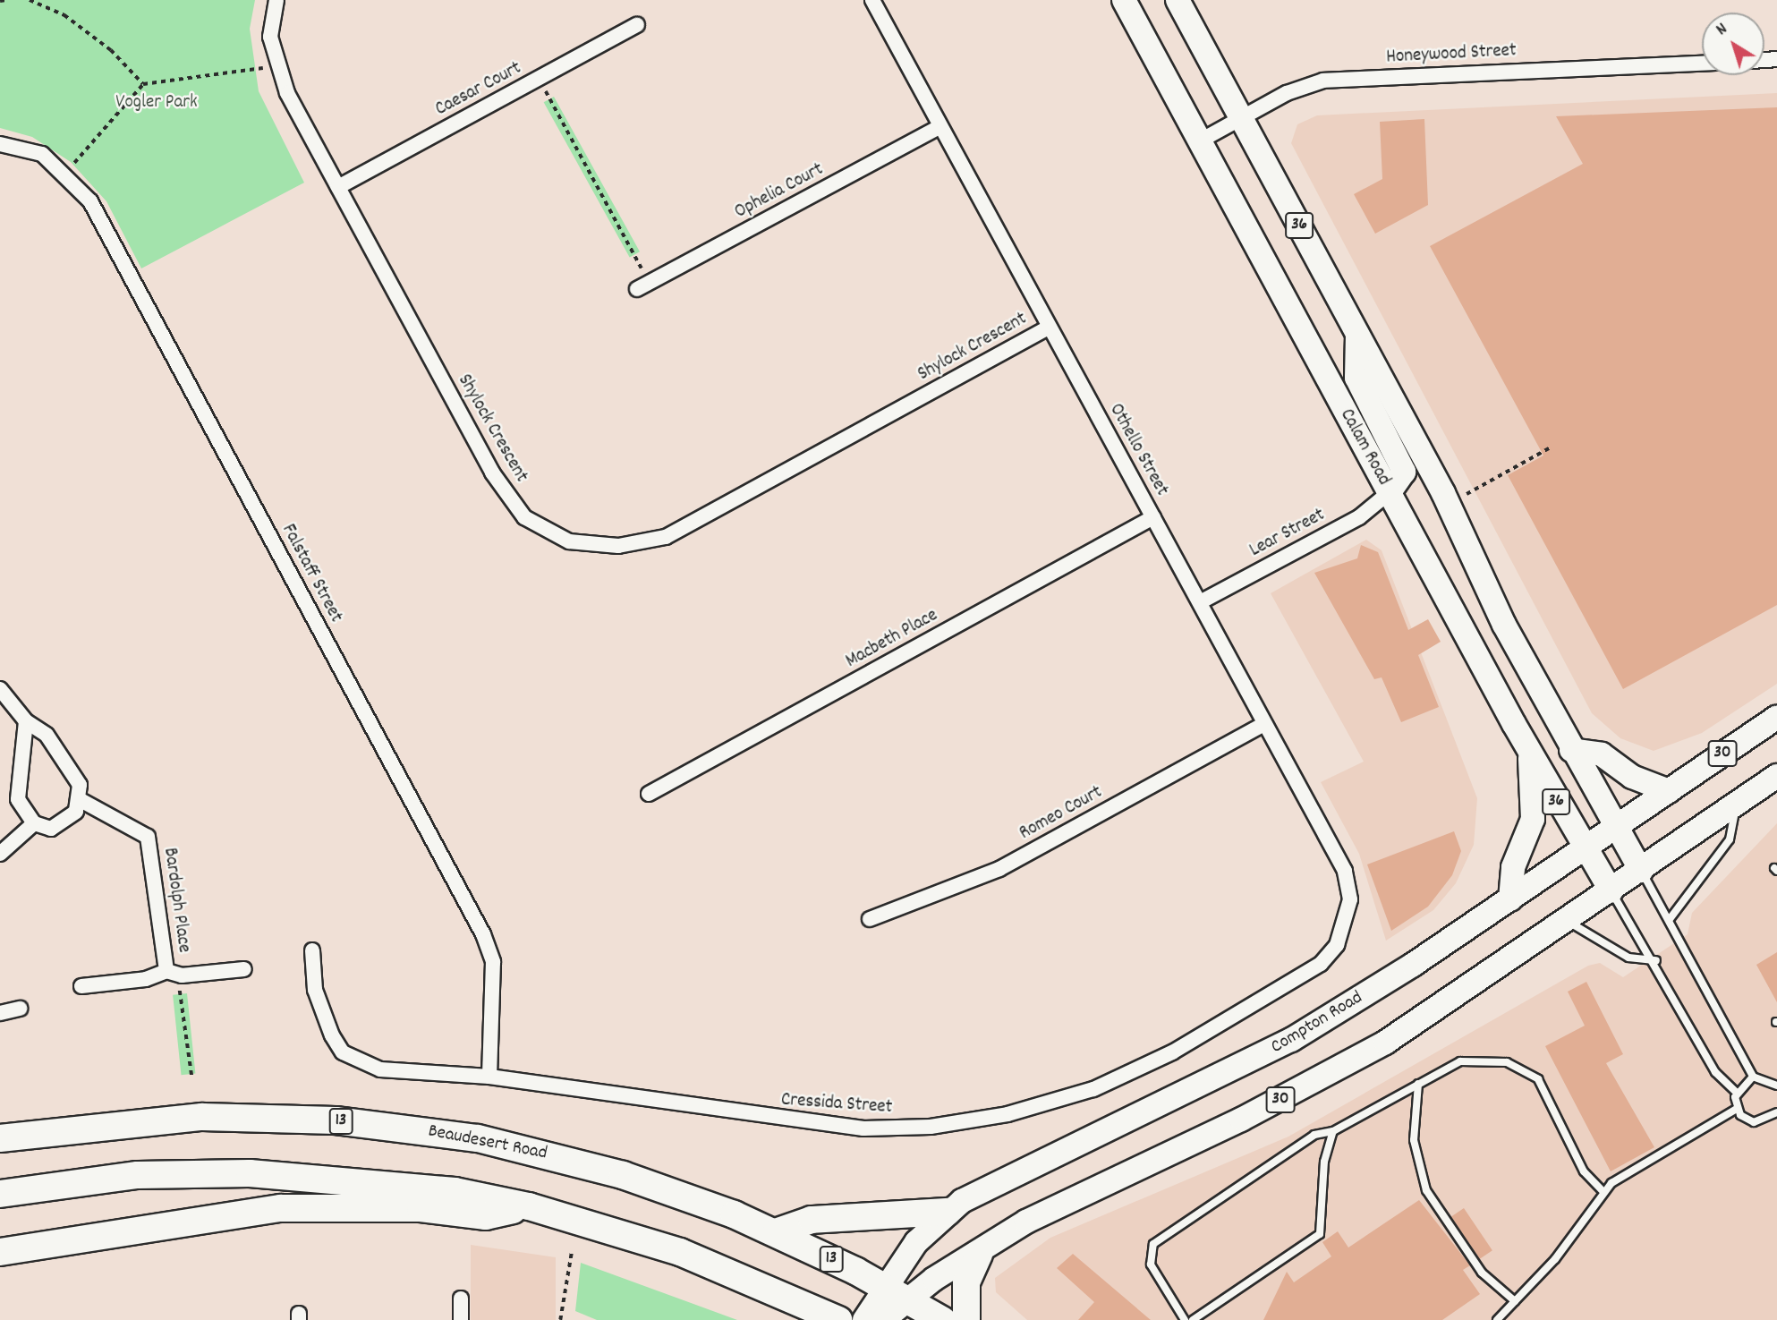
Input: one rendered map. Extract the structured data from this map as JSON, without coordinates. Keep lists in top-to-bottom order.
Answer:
{
  "streets": {
    "highway": ["13", "Beaudesert Road"],
    "main road": [
      "36",
      "Calam Road",
      "30",
      "Compton Road"
    ],
    "street": [
      "Honeywood Street",
      "Caesar Court",
      "Ophelia Court",
      "Shylock Crescent",
      "Othello Street",
      "Lear Street",
      "Falstaff Street",
      "Macbeth Place",
      "Romeo Court",
      "Bardolph Place",
      "Cressida Street"
    ]
  },
  "crossings": [
    ["Honeywood Street", "36"],
    ["Honeywood Street", "Calam Road"],
    ["Caesar Court", "Shylock Crescent"],
    ["Ophelia Court", "Othello Street"],
    ["36", "Compton Road"],
    ["Shylock Crescent", "Othello Street"],
    ["Calam Road", "Lear Street"],
    ["Calam Road", "Compton Road"],
    ["Othello Street", "Lear Street"],
    ["Othello Street", "Macbeth Place"],
    ["Othello Street", "Romeo Court"],
    ["Othello Street", "Cressida Street"],
    ["Falstaff Street", "Cressida Street"],
    ["Compton Road", "Beaudesert Road"]
  ],
  "parks": ["Vogler Park"],
  "north": "top left"
}
